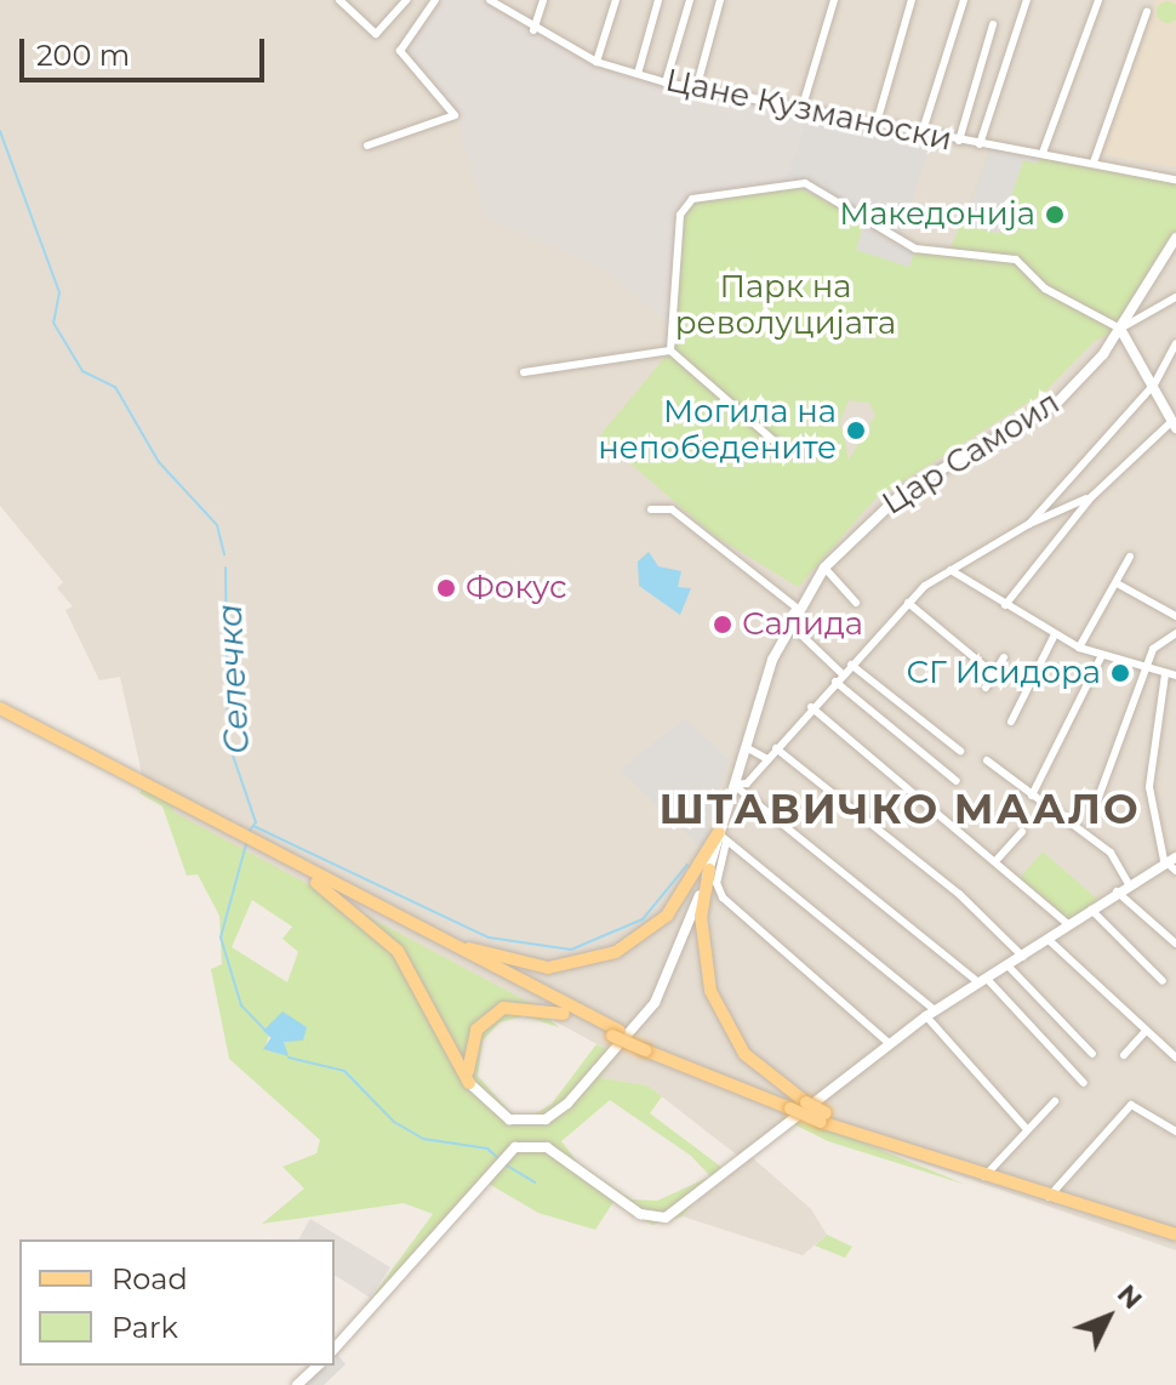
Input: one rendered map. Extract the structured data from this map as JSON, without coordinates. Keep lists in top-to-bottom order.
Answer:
{
  "streets": {
    "street": ["Цане Кузманоски", "Цар Самоил"]
  },
  "districts": ["ШТАВИЧКО МААЛО"],
  "water": ["Селечка"],
  "parks": ["Парк на револуцијата"],
  "places": [
    "Македонија",
    "Могила на непобедените",
    "Фокус",
    "Салида",
    "СГ Исидора"
  ],
  "legend": ["Road", "Park"],
  "scale_bar": "200 m",
  "north": "top right"
}
